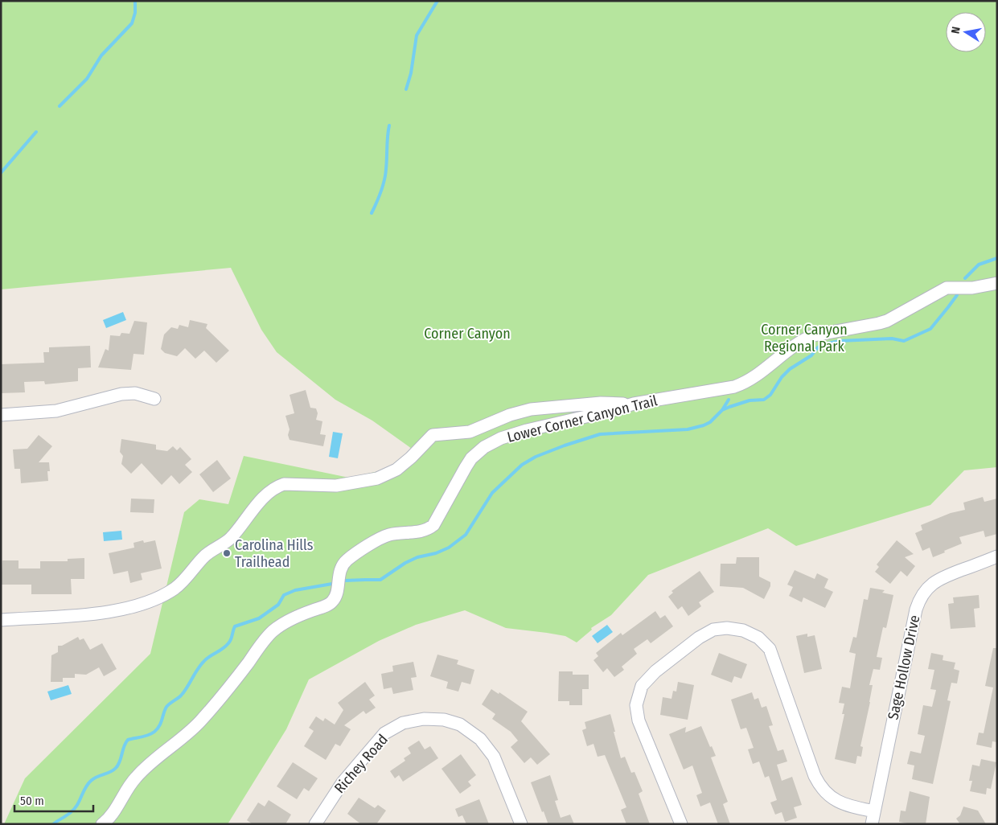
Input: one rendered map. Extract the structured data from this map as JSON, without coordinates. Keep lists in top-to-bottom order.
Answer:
{
  "streets": {
    "street": ["Lower Corner Canyon Trail", "Sage Hollow Drive", "Richey Road"]
  },
  "parks": ["Corner Canyon Regional Park", "Corner Canyon"],
  "places": ["Carolina Hills Trailhead"],
  "scale_bar": "50 m",
  "north": "left"
}
